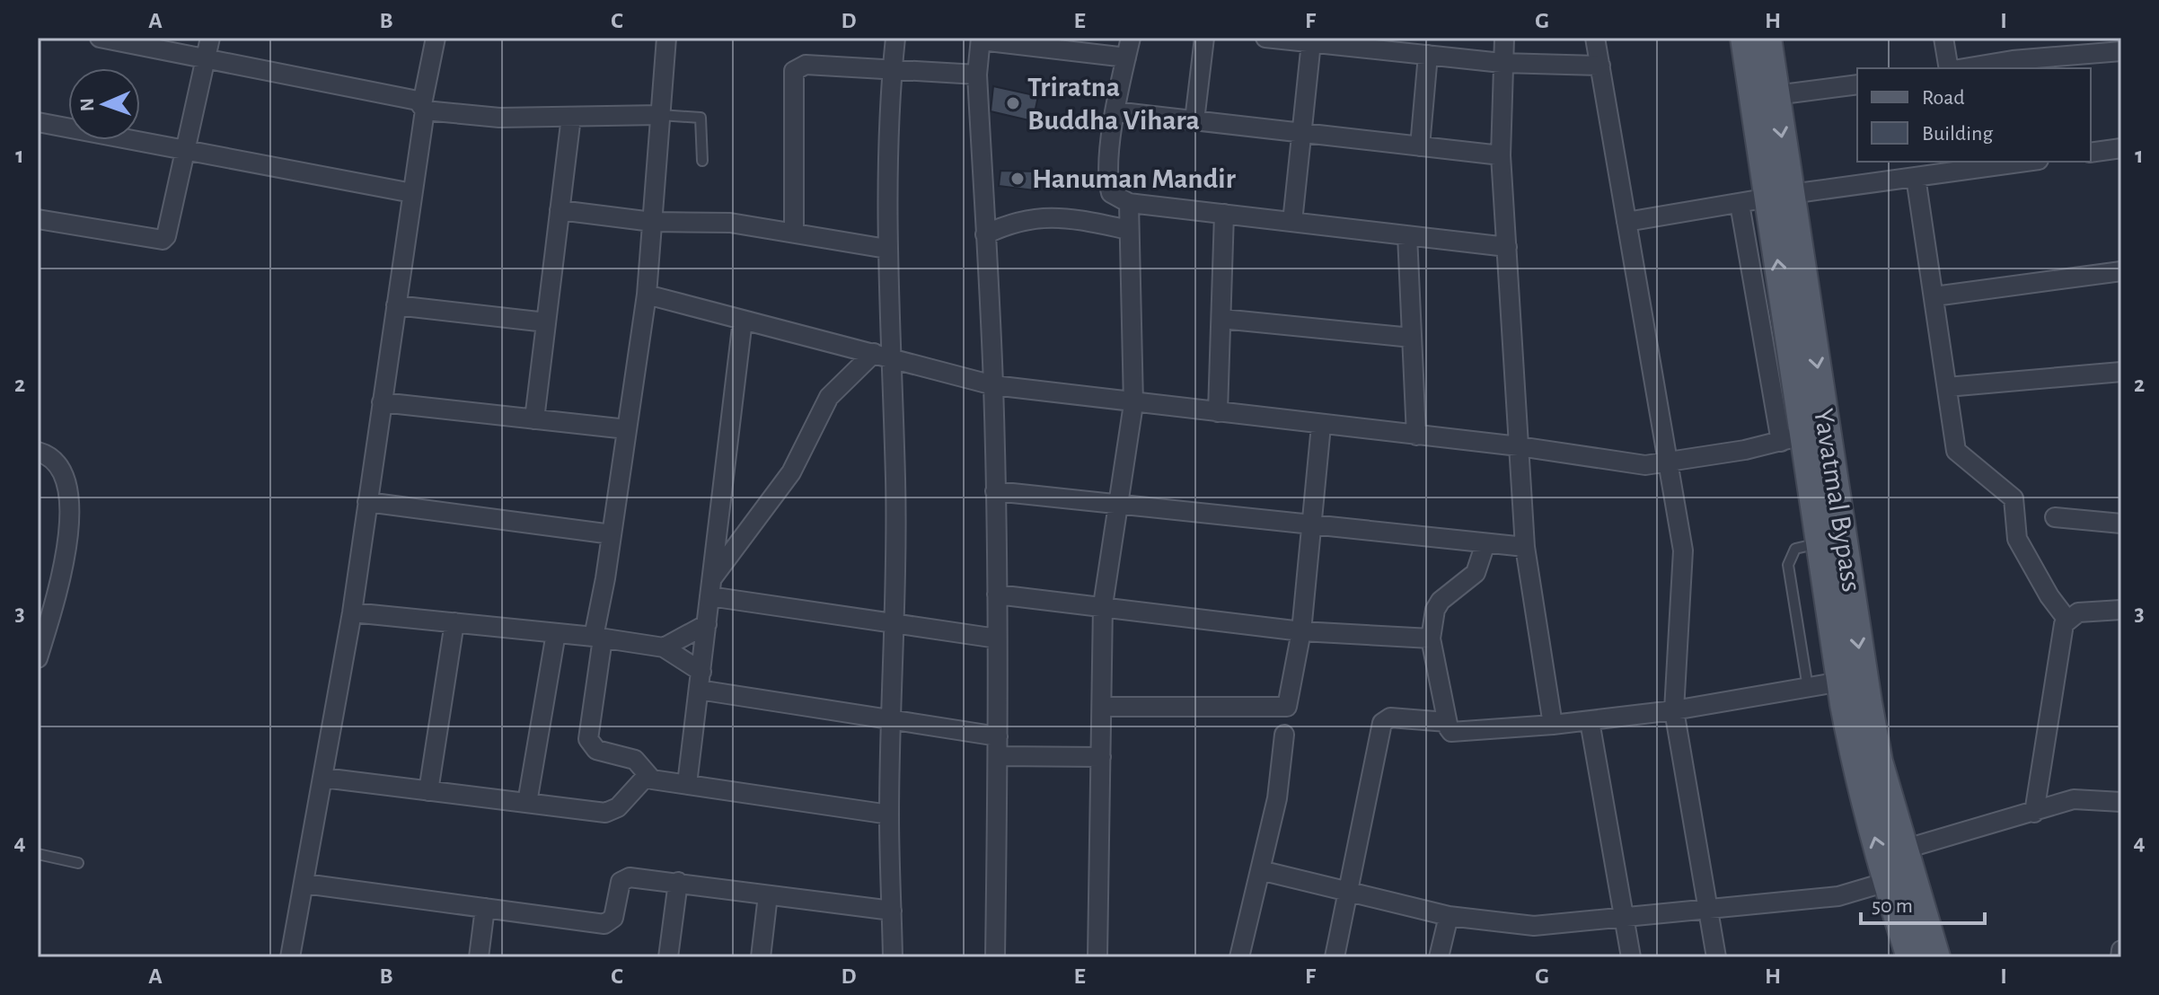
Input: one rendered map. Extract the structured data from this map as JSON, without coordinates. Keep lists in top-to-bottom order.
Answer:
{
  "streets": {
    "main road": ["Yavatmal Bypass"]
  },
  "places": ["Triratna Buddha Vihara", "Hanuman Mandir"],
  "legend": ["Road", "Building"],
  "scale_bar": "50 m",
  "north": "left",
  "grid": {
    "columns": [
      "A",
      "B",
      "C",
      "D",
      "E",
      "F",
      "G",
      "H",
      "I"
    ],
    "rows": [
      "1",
      "2",
      "3",
      "4"
    ]
  }
}
